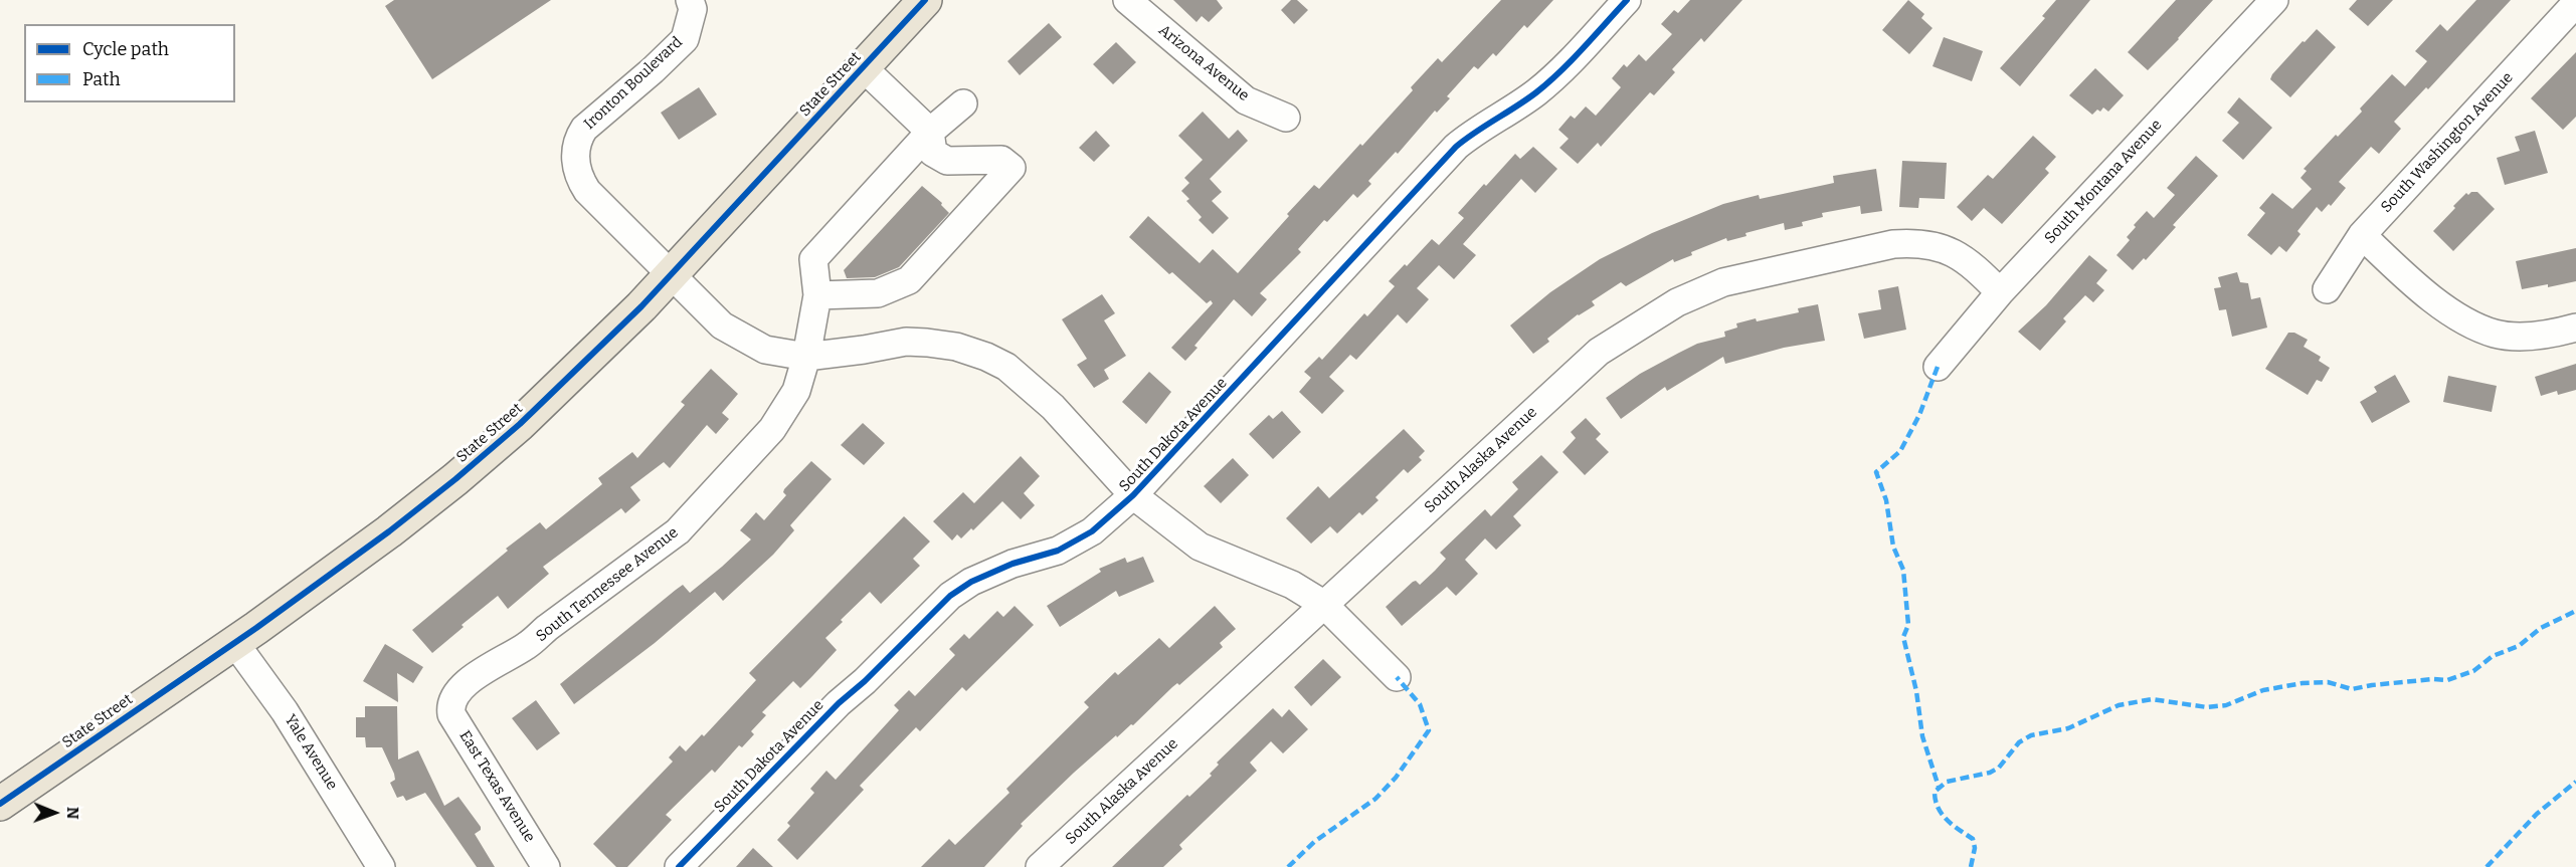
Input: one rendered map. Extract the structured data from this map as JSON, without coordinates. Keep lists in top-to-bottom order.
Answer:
{
  "streets": {
    "main road": ["State Street"],
    "street": [
      "Arizona Avenue",
      "Ironton Boulevard",
      "South Washington Avenue",
      "South Montana Avenue",
      "South Dakota Avenue",
      "South Alaska Avenue",
      "South Tennessee Avenue",
      "Yale Avenue",
      "East Texas Avenue"
    ]
  },
  "crossings": [
    ["Ironton Boulevard", "State Street"],
    ["State Street", "Yale Avenue"],
    ["South Montana Avenue", "South Alaska Avenue"],
    ["South Tennessee Avenue", "East Texas Avenue"]
  ],
  "legend": ["Cycle path", "Path"],
  "north": "right"
}
